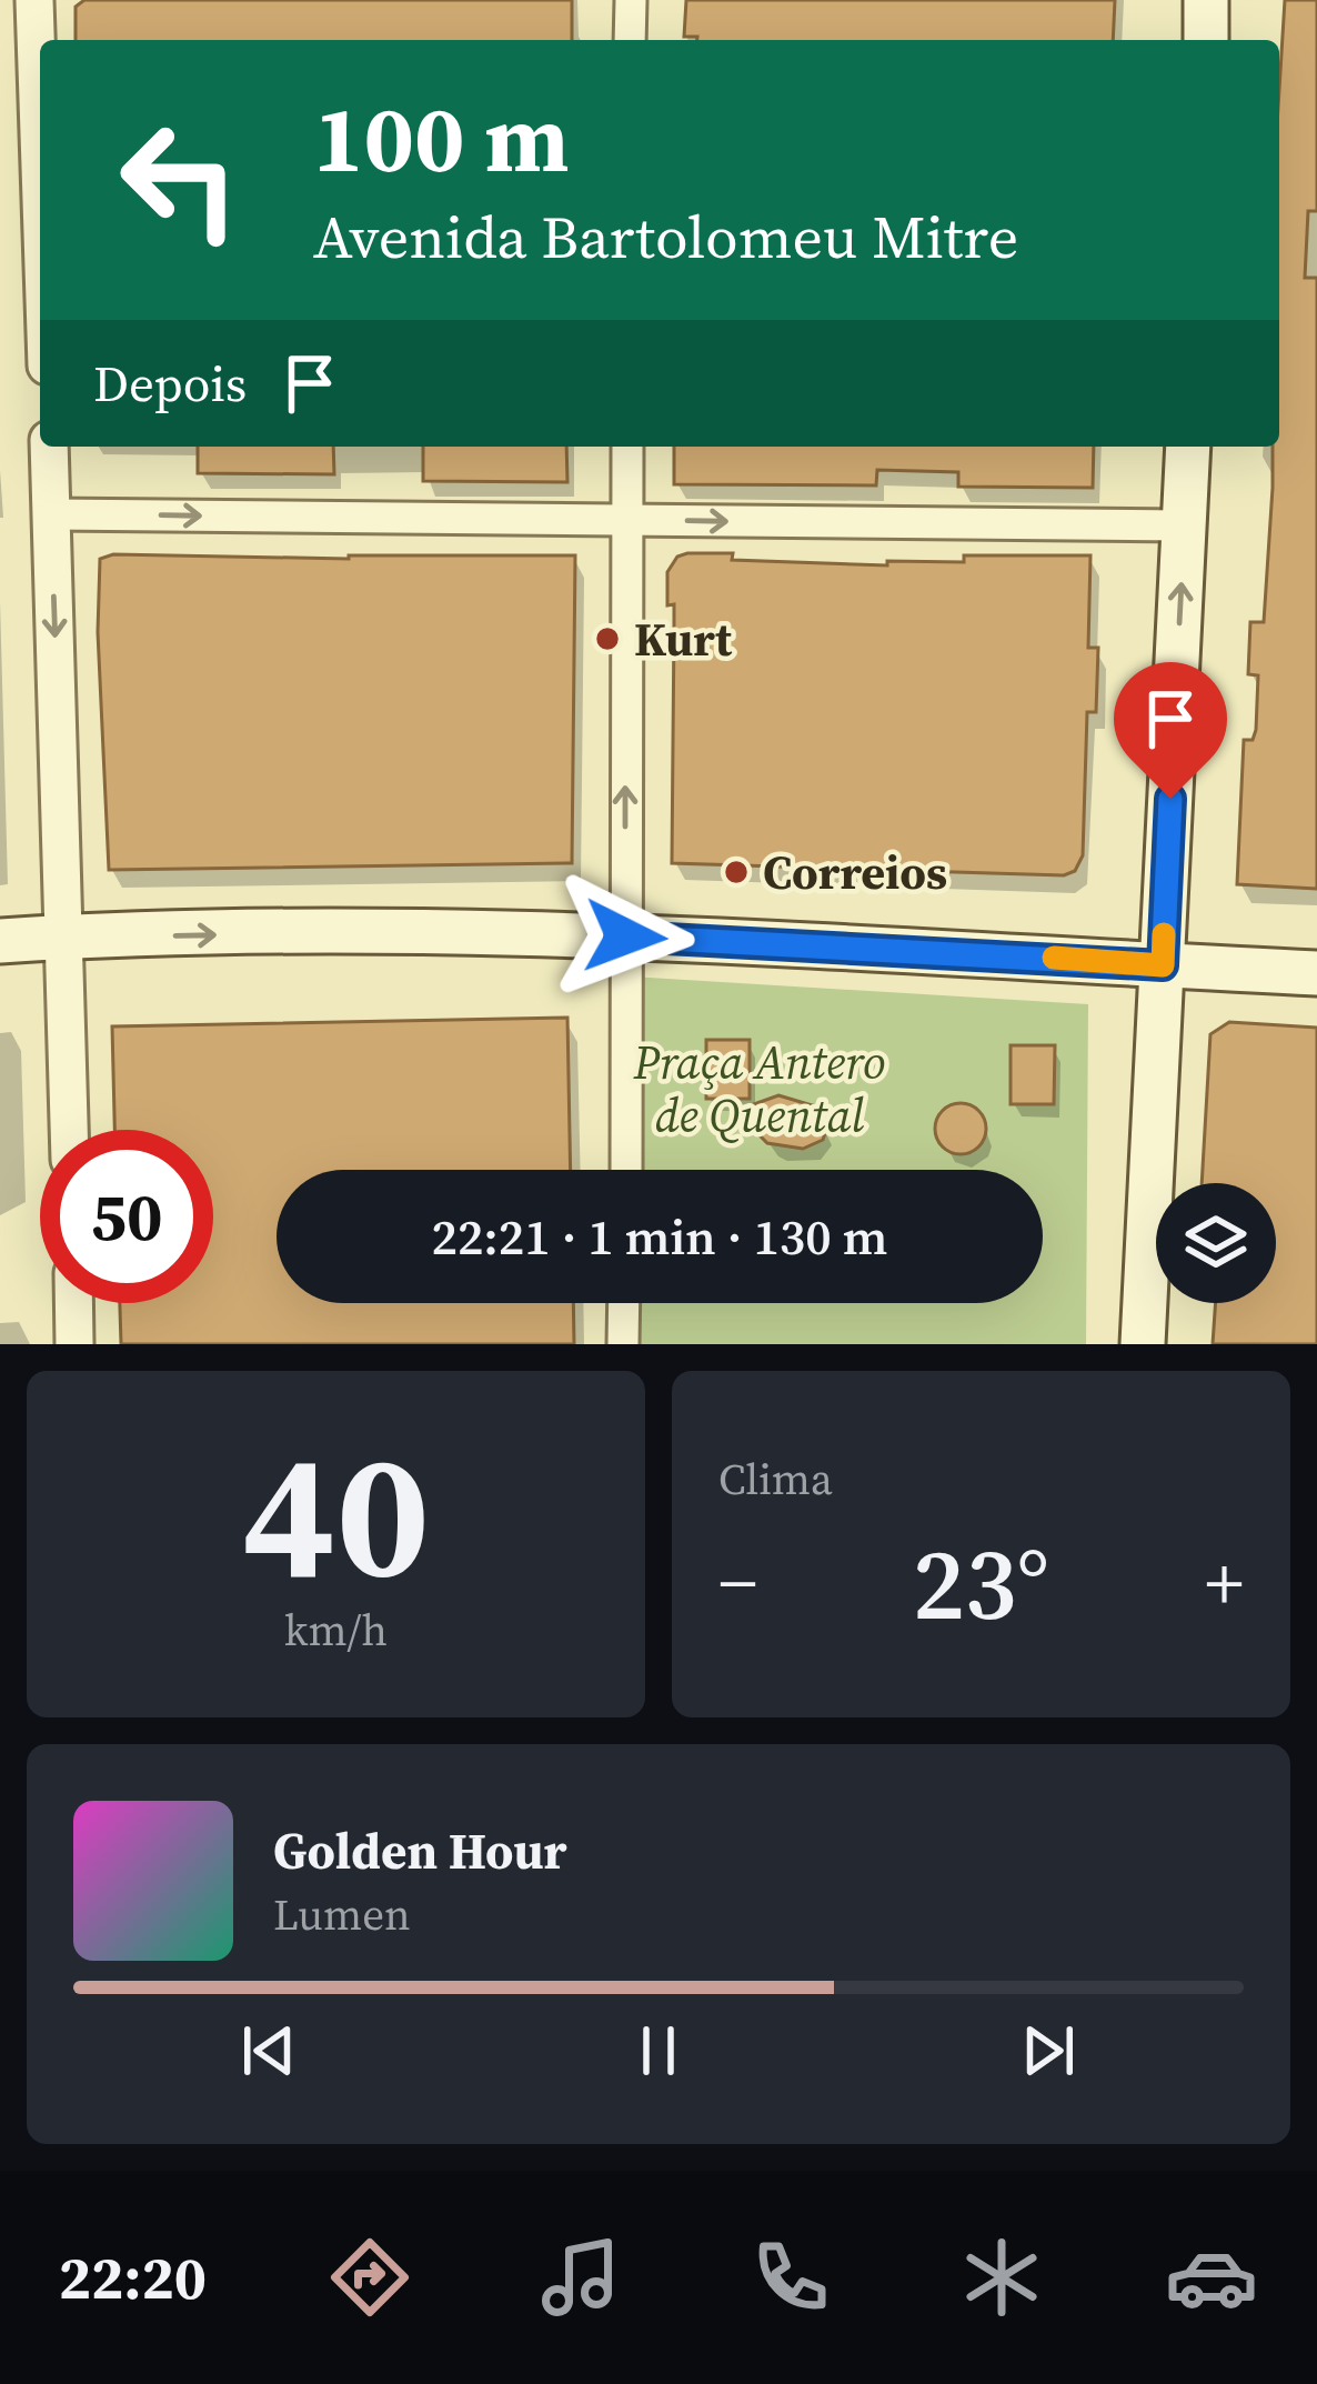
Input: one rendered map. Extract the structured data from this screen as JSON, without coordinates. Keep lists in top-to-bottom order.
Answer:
{
  "parks": ["Praça Antero de Quental"],
  "places": ["Kurt", "Correios"],
  "page": {
    "turn": ["100 m", "Avenida Bartolomeu Mitre"],
    "then": "Depois",
    "limit": "50",
    "trip": "22:21 · 1 min · 130 m",
    "tile": [
      ["40", "km/h"],
      "Clima"
    ],
    "heat": ["−", "23°", "+"],
    "song": ["Golden Hour", "Lumen"],
    "tabs": "22:20"
  }
}
